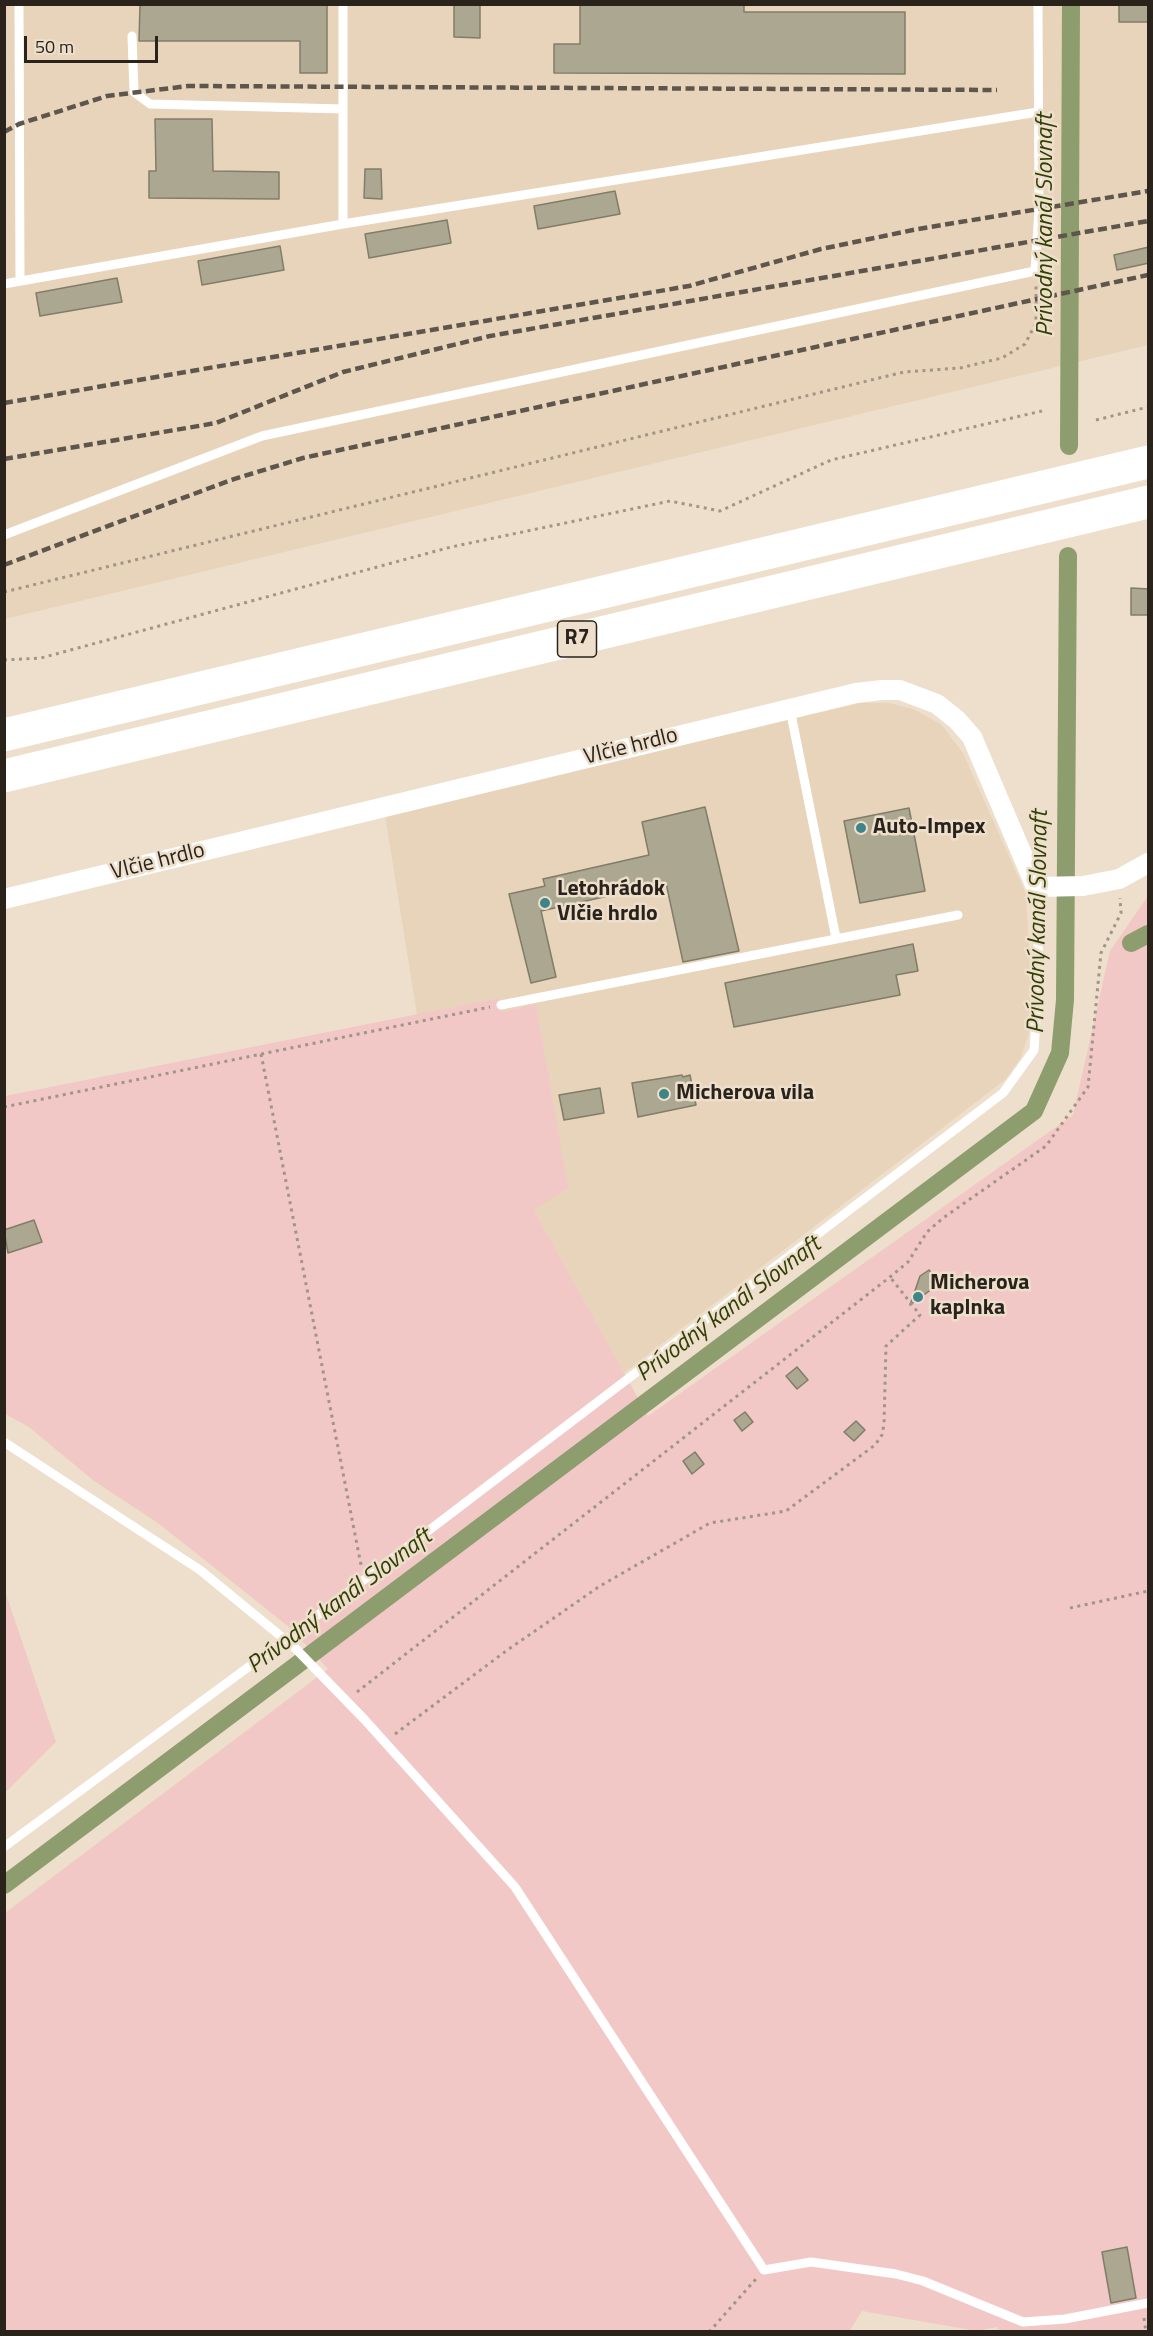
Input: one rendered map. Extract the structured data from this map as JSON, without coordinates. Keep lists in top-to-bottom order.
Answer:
{
  "streets": {
    "highway": ["R7"],
    "street": ["Vlčie hrdlo"]
  },
  "water": ["Prívodný kanál Slovnaft"],
  "places": [
    "Auto-Impex",
    "Letohrádok Vlčie hrdlo",
    "Micherova vila",
    "Micherova kaplnka"
  ],
  "scale_bar": "50 m"
}
